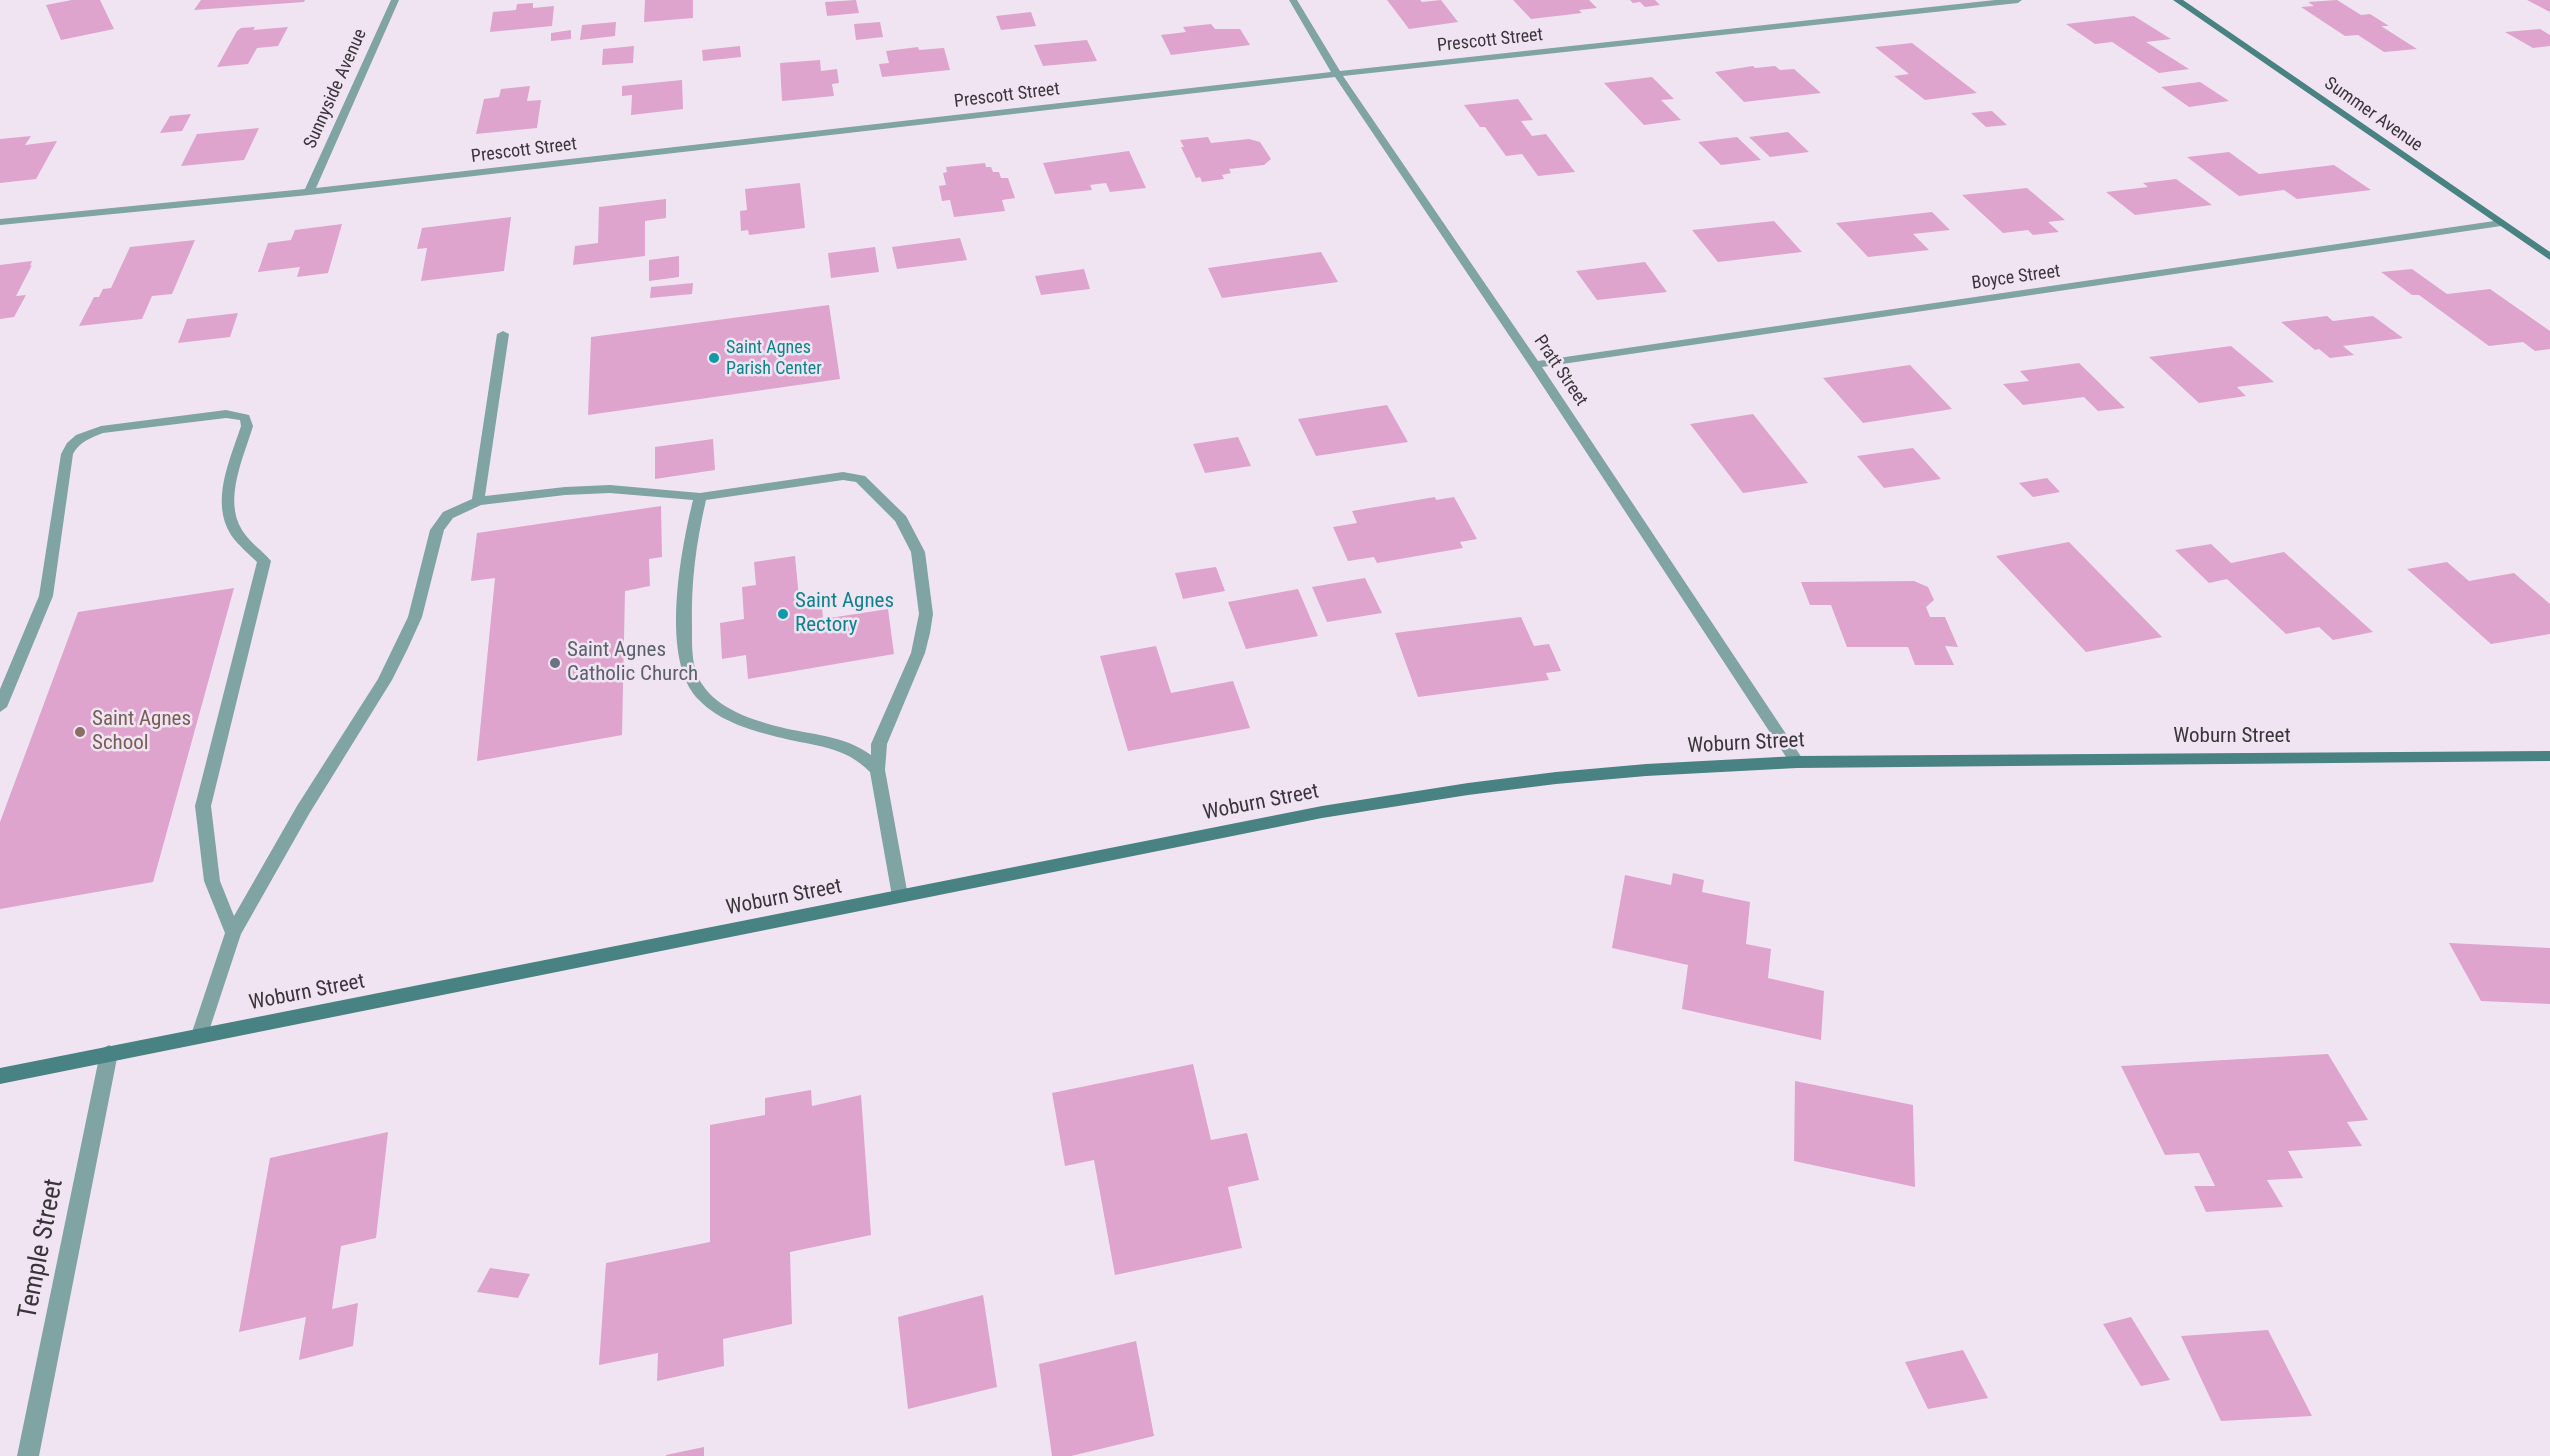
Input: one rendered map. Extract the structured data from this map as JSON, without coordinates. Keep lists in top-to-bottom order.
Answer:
{
  "streets": {
    "street": [
      "Prescott Street",
      "Sunnyside Avenue",
      "Summer Avenue",
      "Boyce Street",
      "Pratt Street",
      "Woburn Street",
      "Temple Street"
    ]
  },
  "crossings": [
    ["Prescott Street", "Sunnyside Avenue"],
    ["Prescott Street", "Pratt Street"],
    ["Summer Avenue", "Boyce Street"],
    ["Boyce Street", "Pratt Street"],
    ["Pratt Street", "Woburn Street"],
    ["Woburn Street", "Temple Street"]
  ],
  "places": [
    "Saint Agnes Parish Center",
    "Saint Agnes Rectory",
    "Saint Agnes Catholic Church",
    "Saint Agnes School"
  ]
}
